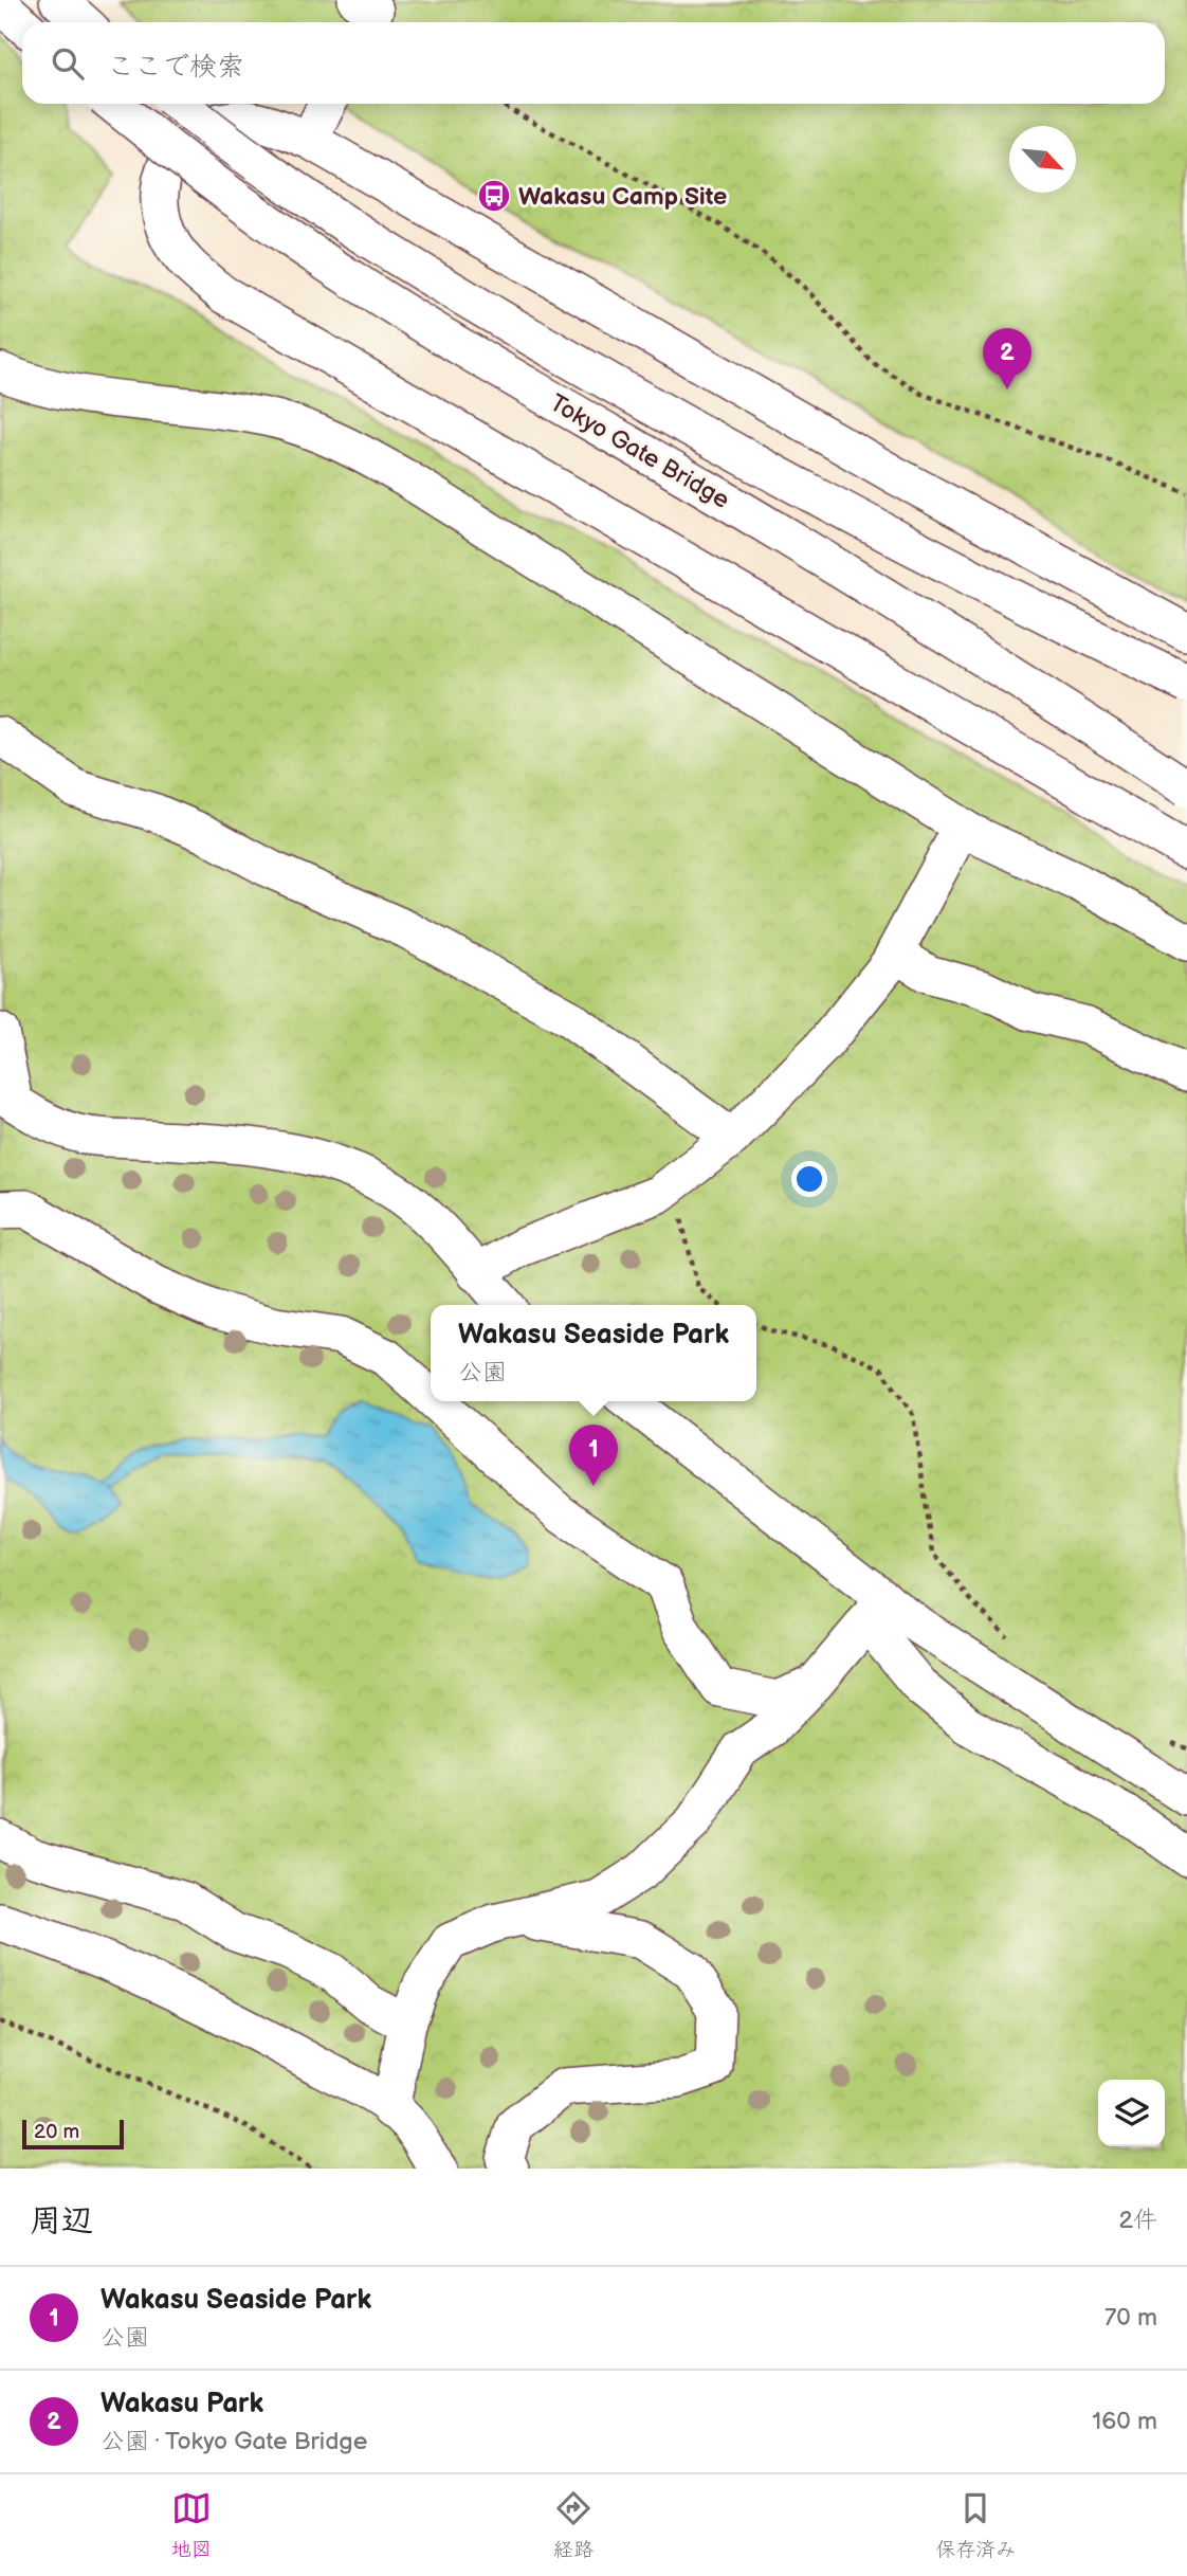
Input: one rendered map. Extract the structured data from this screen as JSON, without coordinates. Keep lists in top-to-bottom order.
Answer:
{
  "streets": {
    "street": ["Tokyo Gate Bridge"]
  },
  "places": {
    "bus stop": ["Wakasu Camp Site"]
  },
  "scale_bar": "20 m",
  "north": "bottom right",
  "page": {
    "search": "ここで検索",
    "pins": ["2", "1"],
    "popup": ["Wakasu Seaside Park", "公園"],
    "scale": "20 m",
    "heading": ["周辺", "2件"],
    "list": [
      {
        "mark": "1",
        "name": "Wakasu Seaside Park",
        "note": "公園",
        "value": "70 m"
      },
      {
        "mark": "2",
        "name": "Wakasu Park",
        "note": "公園 · Tokyo Gate Bridge",
        "value": "160 m"
      }
    ],
    "nav": ["地図", "経路", "保存済み"]
  }
}
